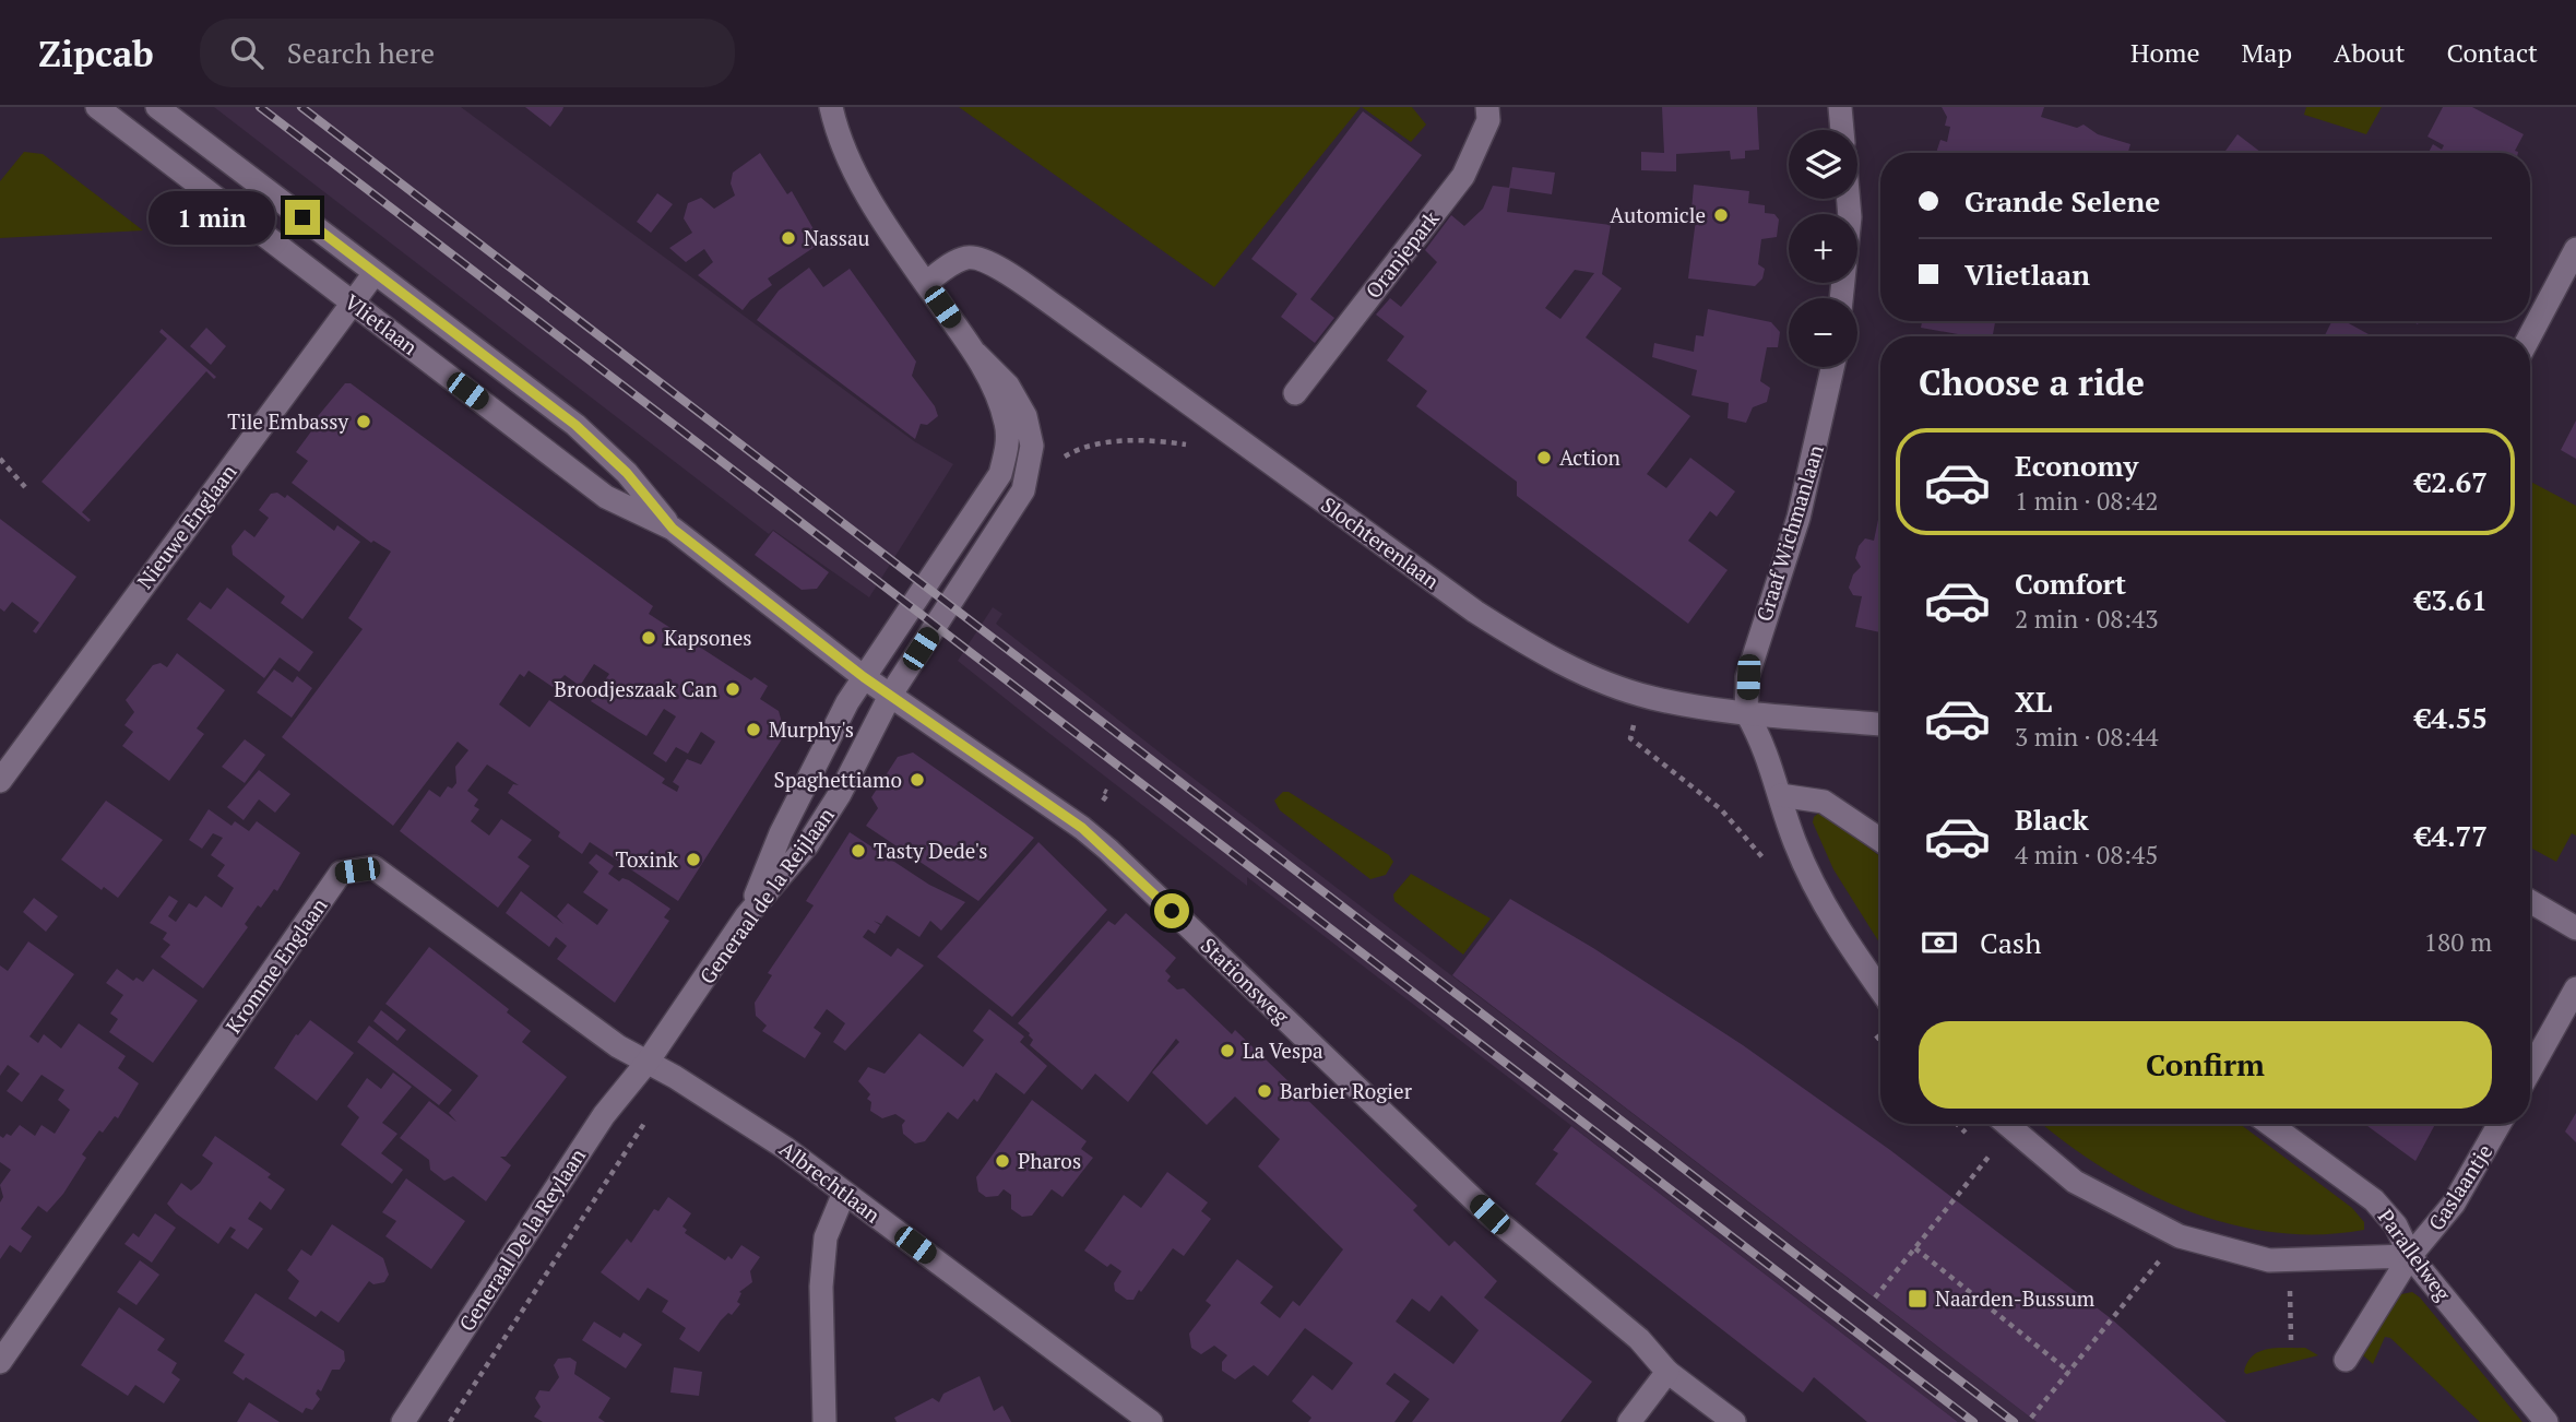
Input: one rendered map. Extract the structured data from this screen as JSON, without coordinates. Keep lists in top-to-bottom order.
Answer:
{
  "streets": {
    "street": [
      "Oranjepark",
      "Vlietlaan",
      "Nieuwe Englaan",
      "Graaf Wichmanlaan",
      "Slochterenlaan",
      "Generaal de la Reijlaan",
      "Kromme Englaan",
      "Stationsweg",
      "Albrechtlaan",
      "Gaslaantje",
      "Generaal De la Reylaan",
      "Parallelweg"
    ]
  },
  "crossings": [
    ["Vlietlaan", "Nieuwe Englaan"],
    ["Vlietlaan", "Generaal de la Reijlaan"],
    ["Vlietlaan", "Stationsweg"],
    ["Graaf Wichmanlaan", "Slochterenlaan"],
    ["Generaal de la Reijlaan", "Kromme Englaan"],
    ["Generaal de la Reijlaan", "Stationsweg"],
    ["Generaal de la Reijlaan", "Albrechtlaan"],
    ["Generaal de la Reijlaan", "Generaal De la Reylaan"],
    ["Kromme Englaan", "Albrechtlaan"],
    ["Kromme Englaan", "Generaal De la Reylaan"],
    ["Albrechtlaan", "Generaal De la Reylaan"],
    ["Gaslaantje", "Parallelweg"]
  ],
  "places": {
    "other": [
      "Automicle",
      "Nassau",
      "Tile Embassy",
      "Action",
      "Kapsones",
      "Broodjeszaak Can",
      "Murphy's",
      "Spaghettiamo",
      "Tasty Dede's",
      "Toxink",
      "La Vespa",
      "Barbier Rogier",
      "Pharos"
    ],
    "transit": ["Naarden-Bussum"]
  },
  "page": {
    "header": "Zipcab",
    "search": "Search here",
    "nav": [
      "Home",
      "Map",
      "About",
      "Contact"
    ],
    "map_buttons": ["+", "−"],
    "banner": ["Grande Selene", "Vlietlaan"],
    "bubble": "1 min",
    "heading": "Choose a ride",
    "list": [
      {
        "name": "Economy",
        "note": "1 min · 08:42",
        "value": "€2.67"
      },
      {
        "name": "Comfort",
        "note": "2 min · 08:43",
        "value": "€3.61"
      },
      {
        "name": "XL",
        "note": "3 min · 08:44",
        "value": "€4.55"
      },
      {
        "name": "Black",
        "note": "4 min · 08:45",
        "value": "€4.77"
      }
    ],
    "pay": ["Cash", "180 m"],
    "buttons": "Confirm"
  }
}
